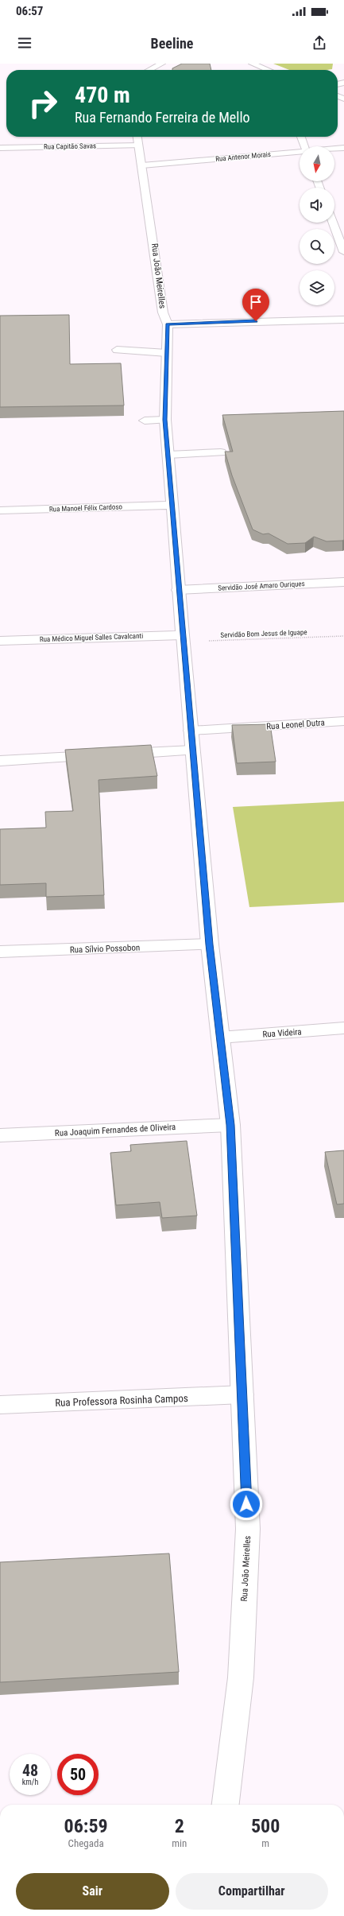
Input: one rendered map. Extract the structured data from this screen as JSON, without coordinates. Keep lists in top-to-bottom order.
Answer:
{
  "streets": {
    "main road": [
      "Rua Capitão Savas",
      "Rua Antenor Morais",
      "Rua João Meirelles",
      "Rua Manoel Félix Cardoso",
      "Servidão José Amaro Ouriques",
      "Rua Médico Miguel Salles Cavalcanti",
      "Rua Leonel Dutra",
      "Rua Sílvio Possobon",
      "Rua Videira",
      "Rua Joaquim Fernandes de Oliveira",
      "Rua Professora Rosinha Campos"
    ],
    "path": ["Servidão Bom Jesus de Iguape"]
  },
  "crossings": [
    ["Rua Capitão Savas", "Rua João Meirelles"],
    ["Rua Antenor Morais", "Rua João Meirelles"],
    ["Rua João Meirelles", "Rua Manoel Félix Cardoso"],
    ["Rua João Meirelles", "Servidão José Amaro Ouriques"],
    ["Rua João Meirelles", "Servidão Bom Jesus de Iguape"],
    ["Rua João Meirelles", "Rua Médico Miguel Salles Cavalcanti"],
    ["Rua João Meirelles", "Rua Leonel Dutra"],
    ["Rua João Meirelles", "Rua Sílvio Possobon"],
    ["Rua João Meirelles", "Rua Videira"],
    ["Rua João Meirelles", "Rua Joaquim Fernandes de Oliveira"],
    ["Rua João Meirelles", "Rua Professora Rosinha Campos"],
    ["Servidão Bom Jesus de Iguape", "Rua Médico Miguel Salles Cavalcanti"]
  ],
  "north": "bottom",
  "page": {
    "status": "06:57",
    "header": "Beeline",
    "turn": ["470 m", "Rua Fernando Ferreira de Mello"],
    "speed": "48 km/h",
    "limit": "50",
    "eta": [
      "06:59",
      "Chegada",
      "2",
      "min",
      "500",
      "m"
    ],
    "buttons": ["Sair", "Compartilhar"]
  }
}
